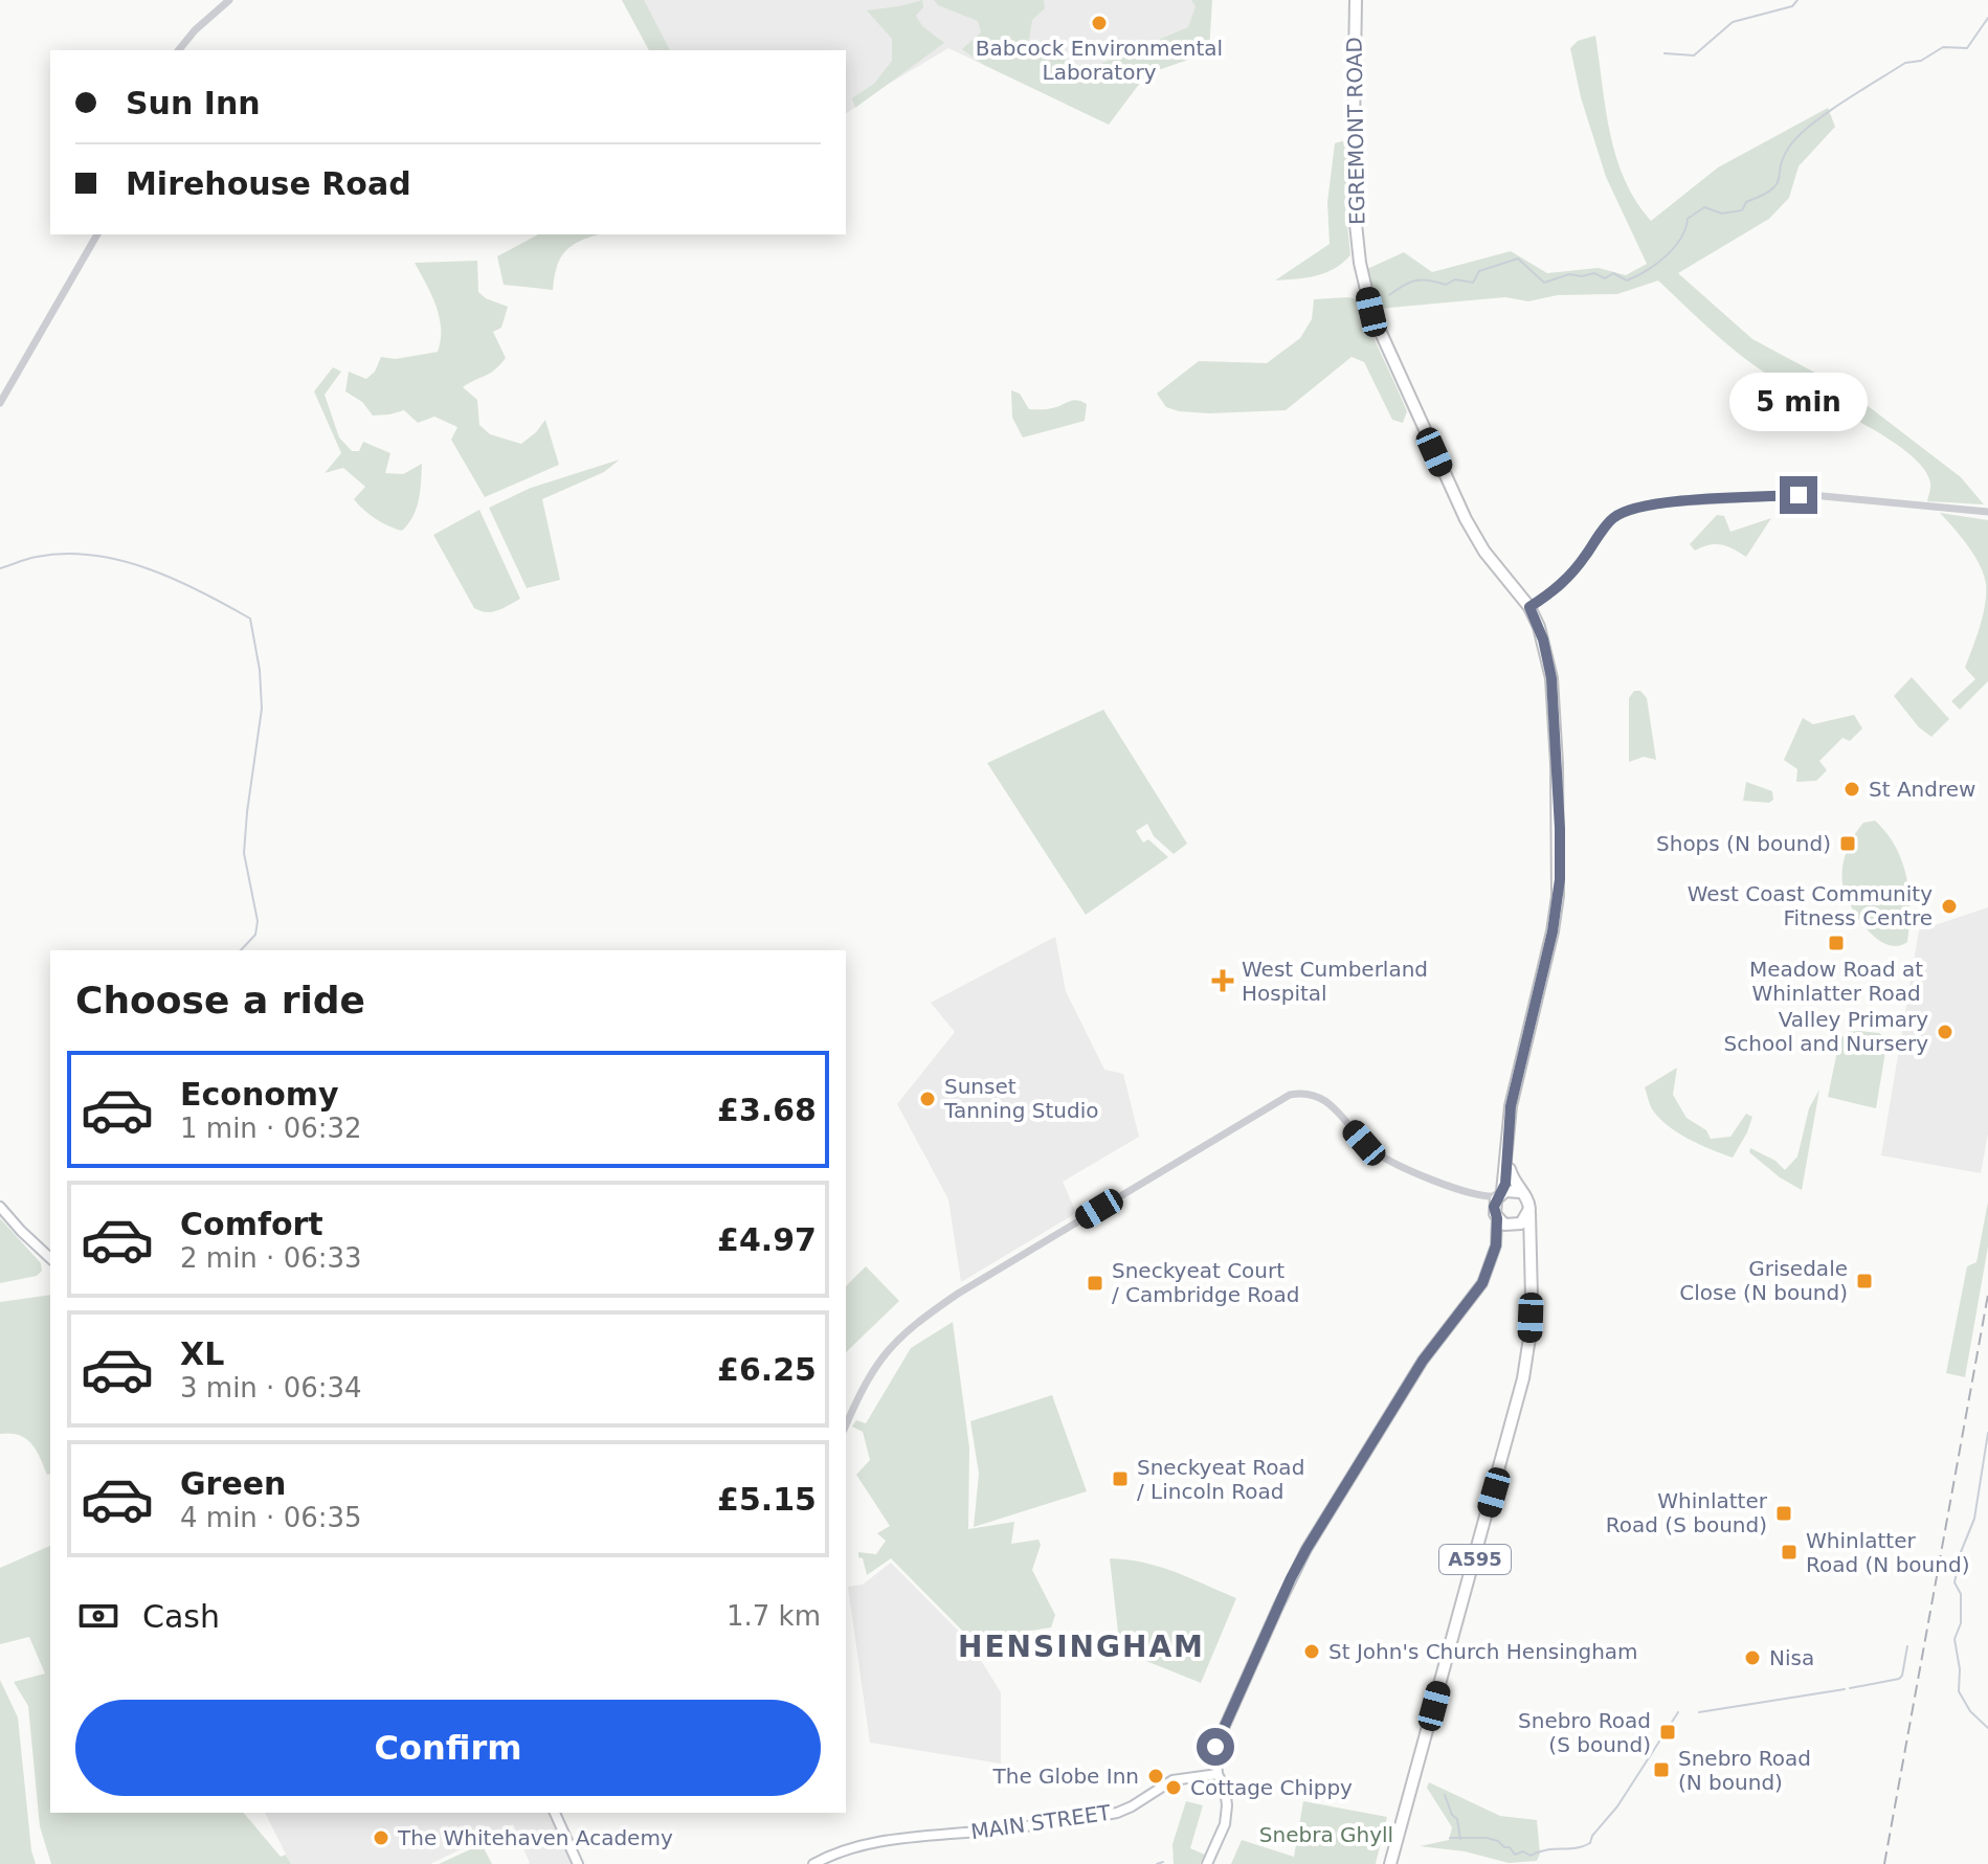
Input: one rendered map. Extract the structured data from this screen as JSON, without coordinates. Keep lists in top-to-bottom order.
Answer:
{
  "streets": {
    "highway": ["EGREMONT ROAD", "A595"],
    "main road": ["MAIN STREET"]
  },
  "crossings": [
    ["EGREMONT ROAD", "A595"]
  ],
  "districts": ["HENSINGHAM"],
  "parks": ["Snebra Ghyll"],
  "places": {
    "other": [
      "Babcock Environmental Laboratory",
      "St Andrew",
      "West Coast Community Fitness Centre",
      "Valley Primary School and Nursery",
      "Sunset Tanning Studio",
      "St John's Church Hensingham",
      "Nisa",
      "The Globe Inn",
      "Cottage Chippy",
      "The Whitehaven Academy"
    ],
    "transit": [
      "Shops (N bound)",
      "Meadow Road at Whinlatter Road",
      "Grisedale Close (N bound)",
      "Sneckyeat Court / Cambridge Road",
      "Sneckyeat Road / Lincoln Road",
      "Whinlatter Road (S bound)",
      "Whinlatter Road (N bound)",
      "Snebro Road (S bound)",
      "Snebro Road (N bound)"
    ],
    "health": ["West Cumberland Hospital"]
  },
  "page": {
    "banner": ["Sun Inn", "Mirehouse Road"],
    "bubble": "5 min",
    "heading": "Choose a ride",
    "list": [
      {
        "name": "Economy",
        "note": "1 min · 06:32",
        "value": "£3.68"
      },
      {
        "name": "Comfort",
        "note": "2 min · 06:33",
        "value": "£4.97"
      },
      {
        "name": "XL",
        "note": "3 min · 06:34",
        "value": "£6.25"
      },
      {
        "name": "Green",
        "note": "4 min · 06:35",
        "value": "£5.15"
      }
    ],
    "pay": ["Cash", "1.7 km"],
    "buttons": "Confirm"
  }
}
